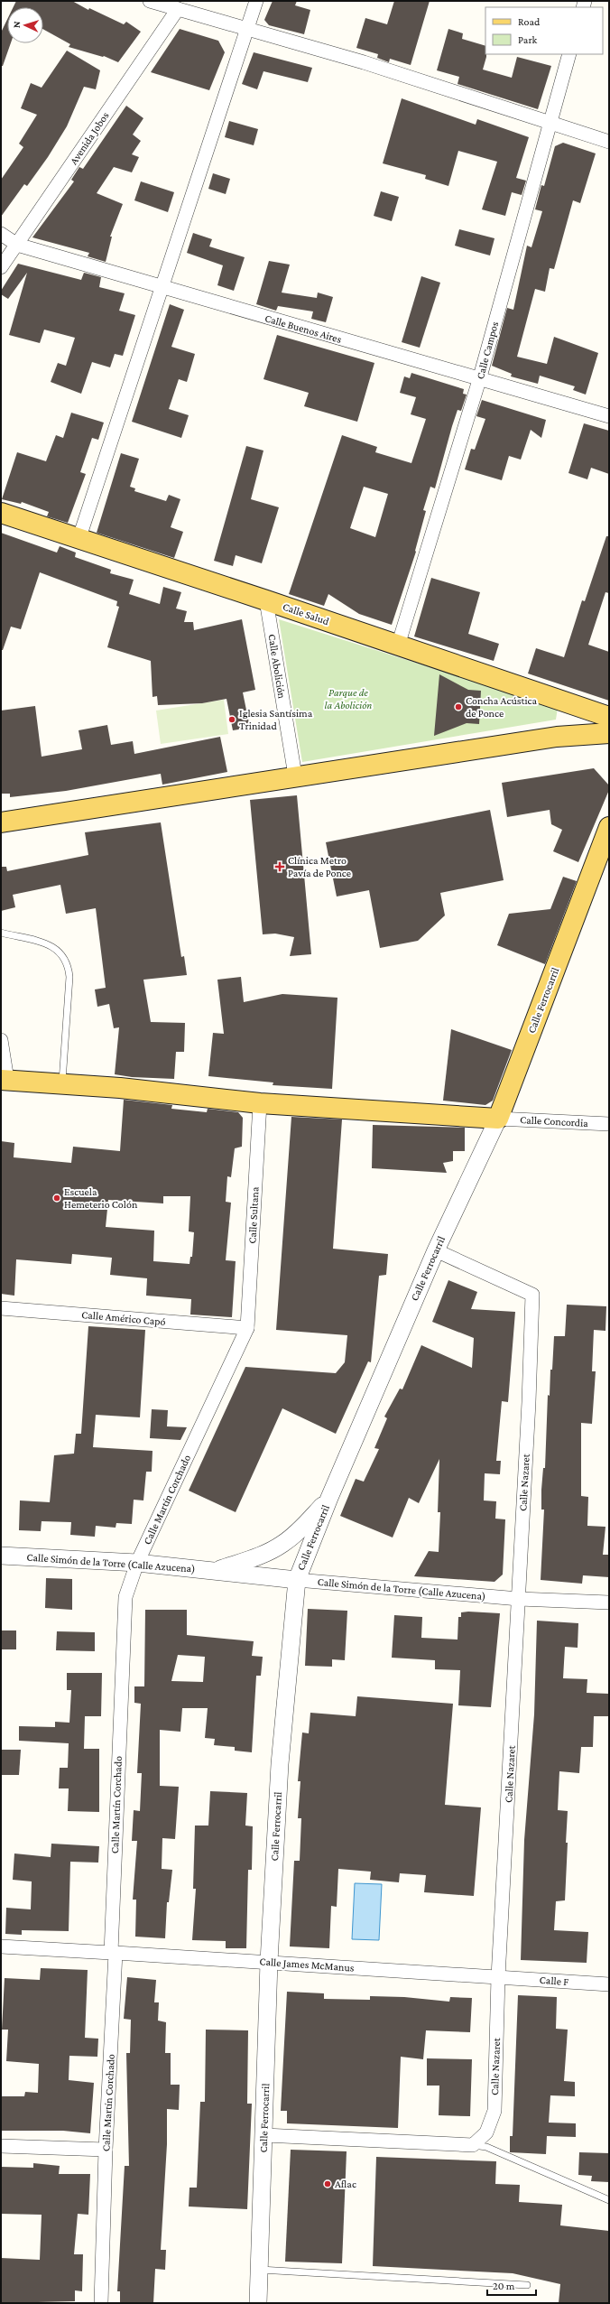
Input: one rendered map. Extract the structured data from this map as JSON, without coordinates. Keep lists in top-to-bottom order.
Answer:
{
  "streets": {
    "main road": ["Calle Salud", "Calle Ferrocarril"],
    "street": [
      "Avenida Jobos",
      "Calle Buenos Aires",
      "Calle Campos",
      "Calle Abolición",
      "Calle Concordia",
      "Calle Sultana",
      "Calle Américo Capó",
      "Calle Nazaret",
      "Calle Martín Corchado",
      "Calle Simón de la Torre (Calle Azucena)",
      "Calle James McManus",
      "Calle F"
    ]
  },
  "crossings": [
    ["Avenida Jobos", "Calle Buenos Aires"],
    ["Calle Buenos Aires", "Calle Campos"],
    ["Calle Campos", "Calle Salud"],
    ["Calle Salud", "Calle Abolición"],
    ["Calle Ferrocarril", "Calle Concordia"],
    ["Calle Ferrocarril", "Calle Nazaret"],
    ["Calle Ferrocarril", "Calle Simón de la Torre (Calle Azucena)"],
    ["Calle Ferrocarril", "Calle James McManus"],
    ["Calle Sultana", "Calle Américo Capó"],
    ["Calle Sultana", "Calle Martín Corchado"],
    ["Calle Américo Capó", "Calle Martín Corchado"],
    ["Calle Nazaret", "Calle Simón de la Torre (Calle Azucena)"],
    ["Calle Nazaret", "Calle James McManus"],
    ["Calle Nazaret", "Calle F"],
    ["Calle Martín Corchado", "Calle Simón de la Torre (Calle Azucena)"],
    ["Calle Martín Corchado", "Calle James McManus"],
    ["Calle James McManus", "Calle F"]
  ],
  "parks": ["Parque de la Abolición"],
  "places": {
    "other": [
      "Concha Acústica de Ponce",
      "Iglesia Santísima Trinidad",
      "Escuela Hemeterio Colón",
      "Aflac"
    ],
    "health": ["Clínica Metro Pavía de Ponce"]
  },
  "legend": ["Road", "Park"],
  "scale_bar": "20 m",
  "north": "left"
}
